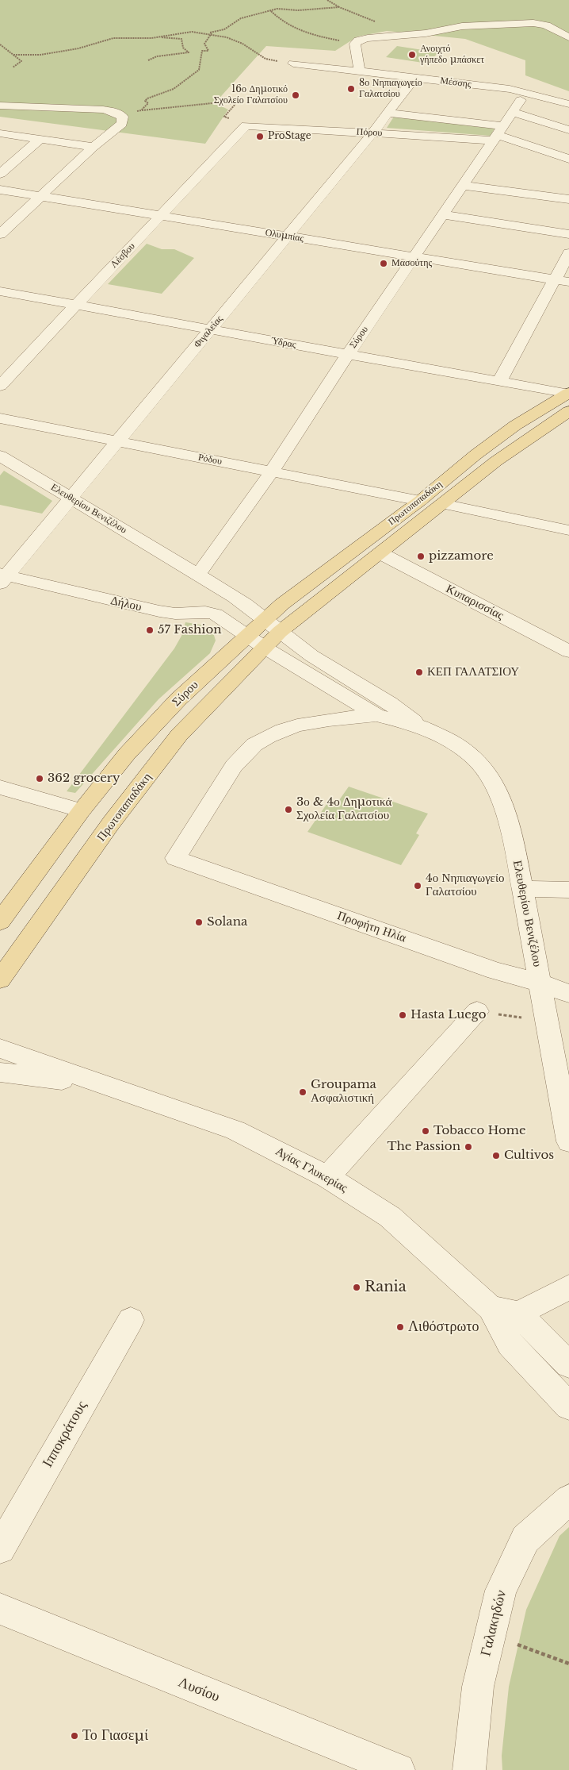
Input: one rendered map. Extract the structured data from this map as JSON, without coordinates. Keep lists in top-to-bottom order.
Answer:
{
  "streets": {
    "main road": ["Σύρου", "Πρωτοπαπαδάκη"],
    "street": [
      "Μέσσης",
      "Πόρου",
      "Ολυμπίας",
      "Λέσβου",
      "Φιγαλείας",
      "Ύδρας",
      "Ρόδου",
      "Ελευθερίου Βενιζέλου",
      "Κυπαρισσίας",
      "Δήλου",
      "Προφήτη Ηλία",
      "Αγίας Γλυκερίας",
      "Ιπποκράτους",
      "Γαλακηδών",
      "Λυσίου"
    ]
  },
  "crossings": [
    ["Μέσσης", "Φιγαλείας"],
    ["Πόρου", "Λέσβου"],
    ["Πόρου", "Φιγαλείας"],
    ["Πόρου", "Σύρου"],
    ["Ολυμπίας", "Λέσβου"],
    ["Ολυμπίας", "Φιγαλείας"],
    ["Ολυμπίας", "Σύρου"],
    ["Λέσβου", "Ύδρας"],
    ["Φιγαλείας", "Ύδρας"],
    ["Φιγαλείας", "Ρόδου"],
    ["Φιγαλείας", "Ελευθερίου Βενιζέλου"],
    ["Φιγαλείας", "Δήλου"],
    ["Σύρου", "Ύδρας"],
    ["Σύρου", "Ρόδου"],
    ["Σύρου", "Πρωτοπαπαδάκη"],
    ["Σύρου", "Ελευθερίου Βενιζέλου"],
    ["Σύρου", "Δήλου"],
    ["Ύδρας", "Πρωτοπαπαδάκη"],
    ["Ρόδου", "Πρωτοπαπαδάκη"],
    ["Πρωτοπαπαδάκη", "Ελευθερίου Βενιζέλου"],
    ["Πρωτοπαπαδάκη", "Κυπαρισσίας"],
    ["Πρωτοπαπαδάκη", "Δήλου"],
    ["Ελευθερίου Βενιζέλου", "Δήλου"],
    ["Ελευθερίου Βενιζέλου", "Προφήτη Ηλία"]
  ],
  "places": [
    "Ανοιχτό γήπεδο μπάσκετ",
    "8ο Νηπιαγωγείο Γαλατσίου",
    "16ο Δημοτικό Σχολείο Γαλατσίου",
    "ProStage",
    "Μασούτης",
    "pizzamore",
    "57 Fashion",
    "ΚΕΠ ΓΑΛΑΤΣΙΟΥ",
    "362 grocery",
    "3ο & 4ο Δημοτικά Σχολεία Γαλατσίου",
    "4ο Νηπιαγωγείο Γαλατσίου",
    "Solana",
    "Hasta Luego",
    "Groupama Ασφαλιστική",
    "Tobacco Home",
    "The Passion",
    "Cultivos",
    "Rania",
    "Λιθόστρωτο",
    "Το Γιασεμί"
  ]
}
